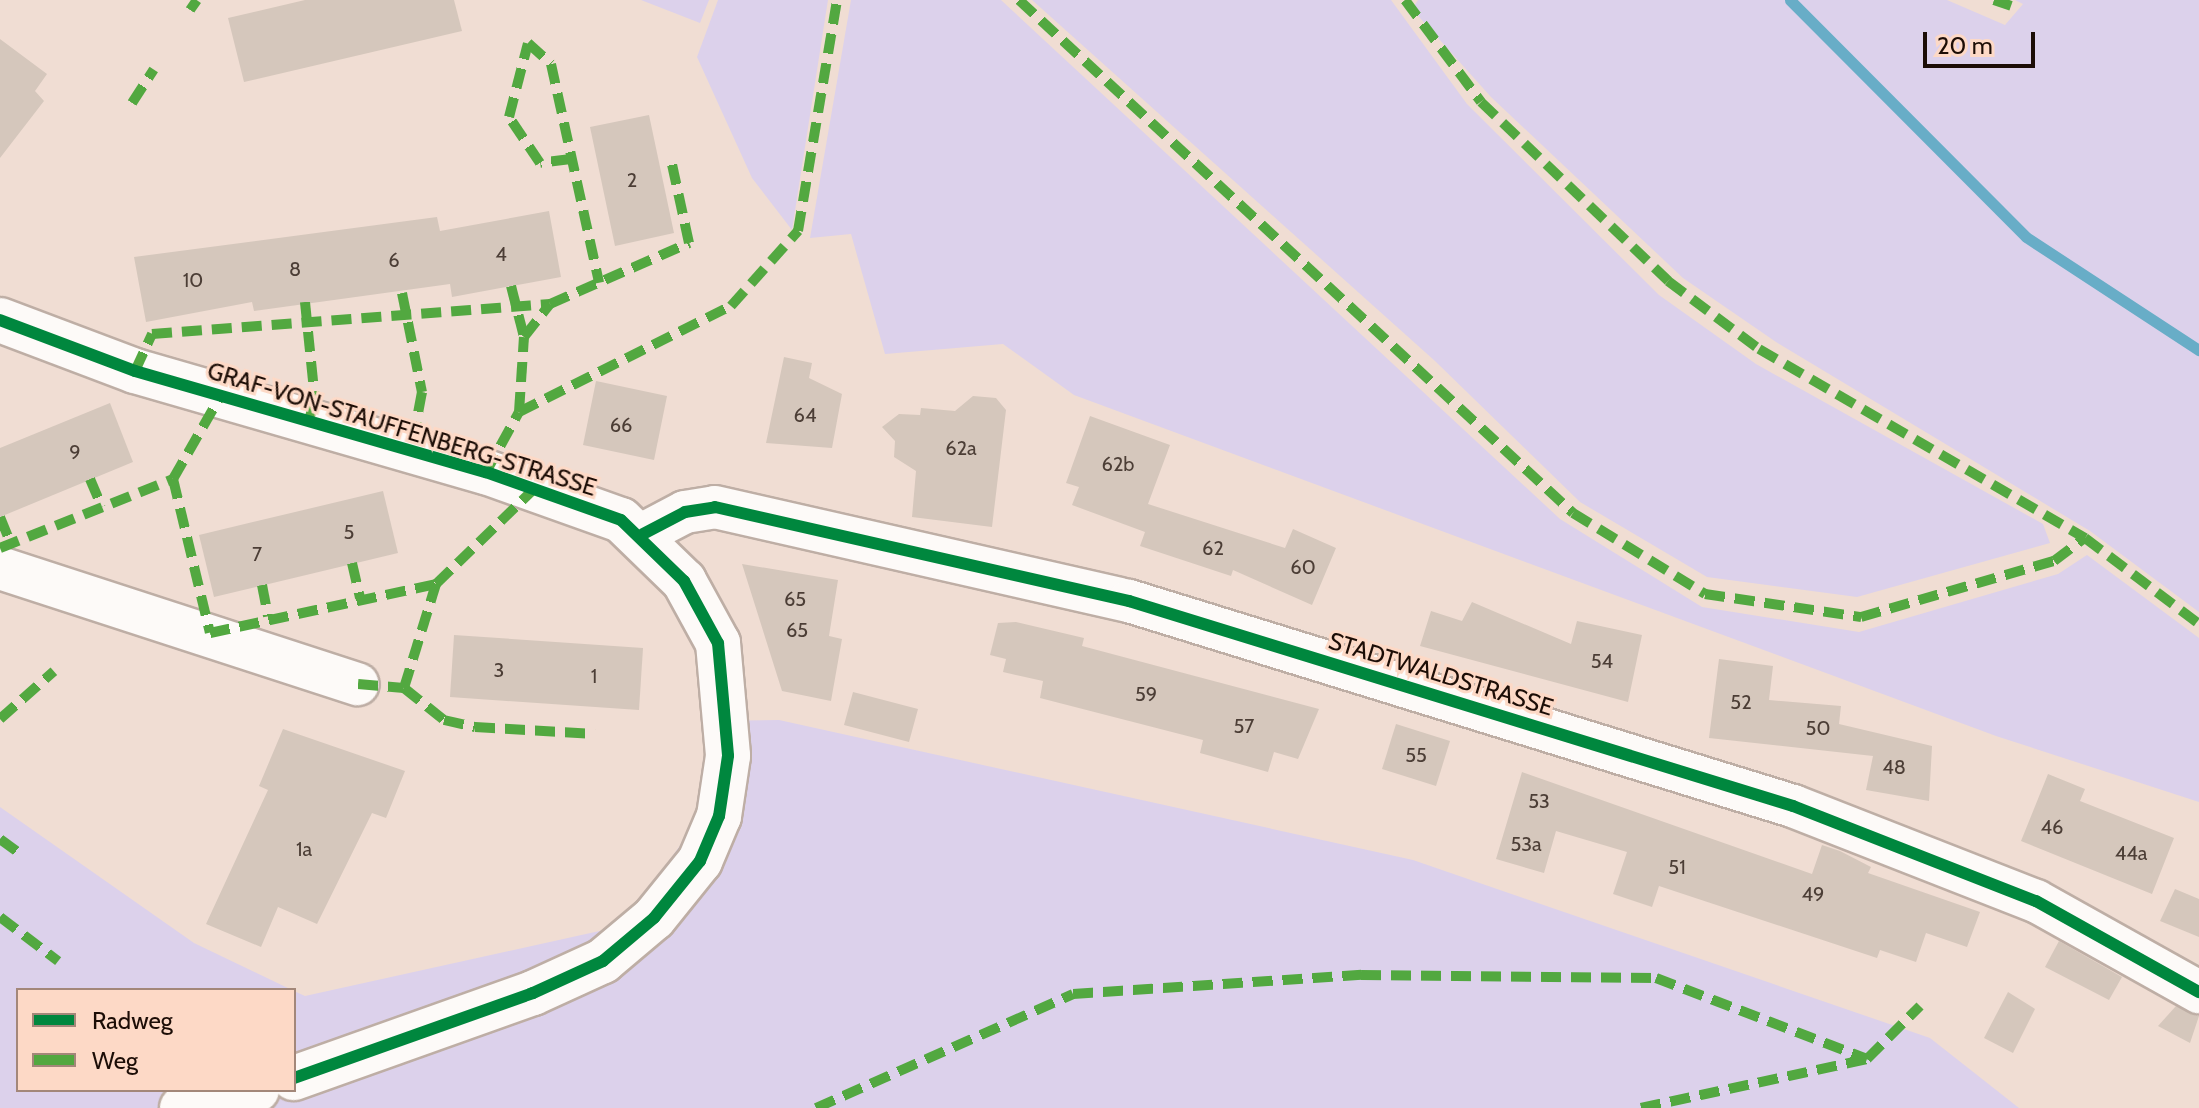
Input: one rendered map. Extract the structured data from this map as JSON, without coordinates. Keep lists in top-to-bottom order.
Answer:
{
  "streets": {
    "street": ["GRAF-VON-STAUFFENBERG-STRASSE", "STADTWALDSTRASSE"]
  },
  "crossings": [
    ["GRAF-VON-STAUFFENBERG-STRASSE", "STADTWALDSTRASSE"]
  ],
  "house_numbers": [
    "2",
    "4",
    "6",
    "8",
    "10",
    "64",
    "66",
    "62a",
    "9",
    "62b",
    "5",
    "62",
    "7",
    "60",
    "65",
    "65",
    "54",
    "3",
    "1",
    "59",
    "52",
    "57",
    "50",
    "55",
    "48",
    "53",
    "46",
    "53a",
    "1a",
    "44a",
    "51",
    "49"
  ],
  "legend": ["Radweg", "Weg"],
  "scale_bar": "20 m"
}
